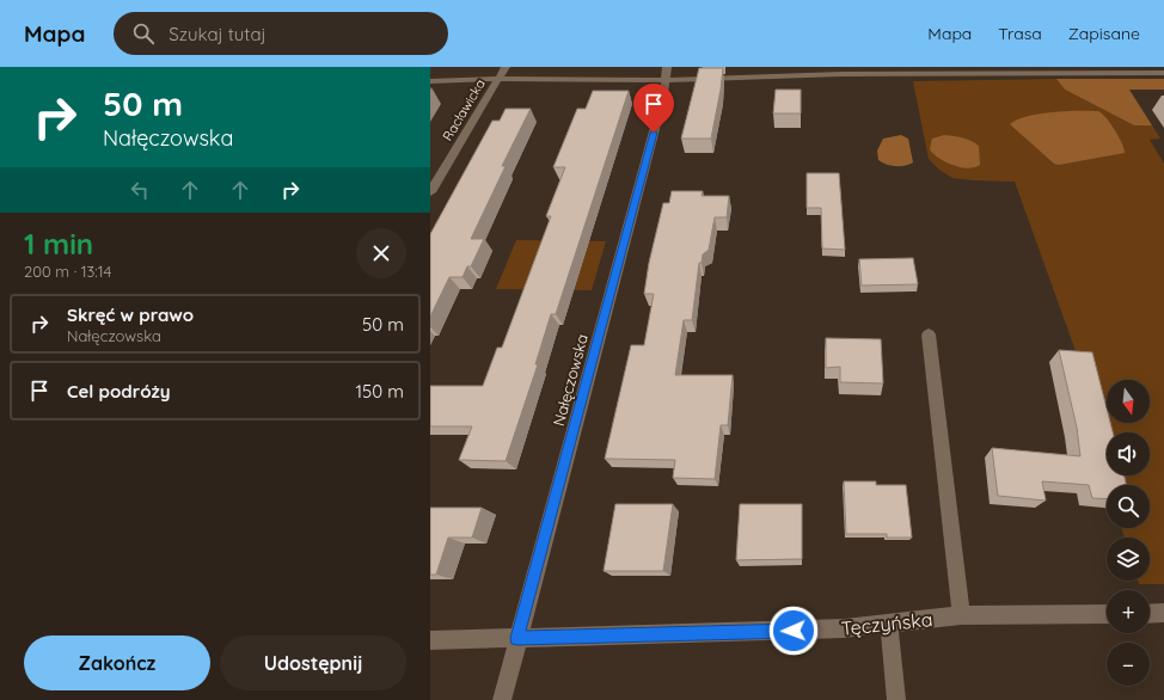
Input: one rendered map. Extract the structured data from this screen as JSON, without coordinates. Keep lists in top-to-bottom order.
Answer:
{
  "streets": {
    "street": ["Racławicka", "Nałęczowska", "Tęczyńska"]
  },
  "crossings": [
    ["Nałęczowska", "Tęczyńska"]
  ],
  "north": "bottom",
  "page": {
    "header": "Mapa",
    "search": "Szukaj tutaj",
    "nav": ["Mapa", "Trasa", "Zapisane"],
    "turn": ["50 m", "Nałęczowska"],
    "heading": ["1 min", "200 m · 13:14"],
    "list": [
      {
        "name": "Skręć w prawo",
        "note": "Nałęczowska",
        "value": "50 m"
      },
      {
        "name": "Cel podróży",
        "value": "150 m"
      }
    ],
    "map_buttons": ["+", "−"],
    "buttons": ["Zakończ", "Udostępnij"]
  }
}
